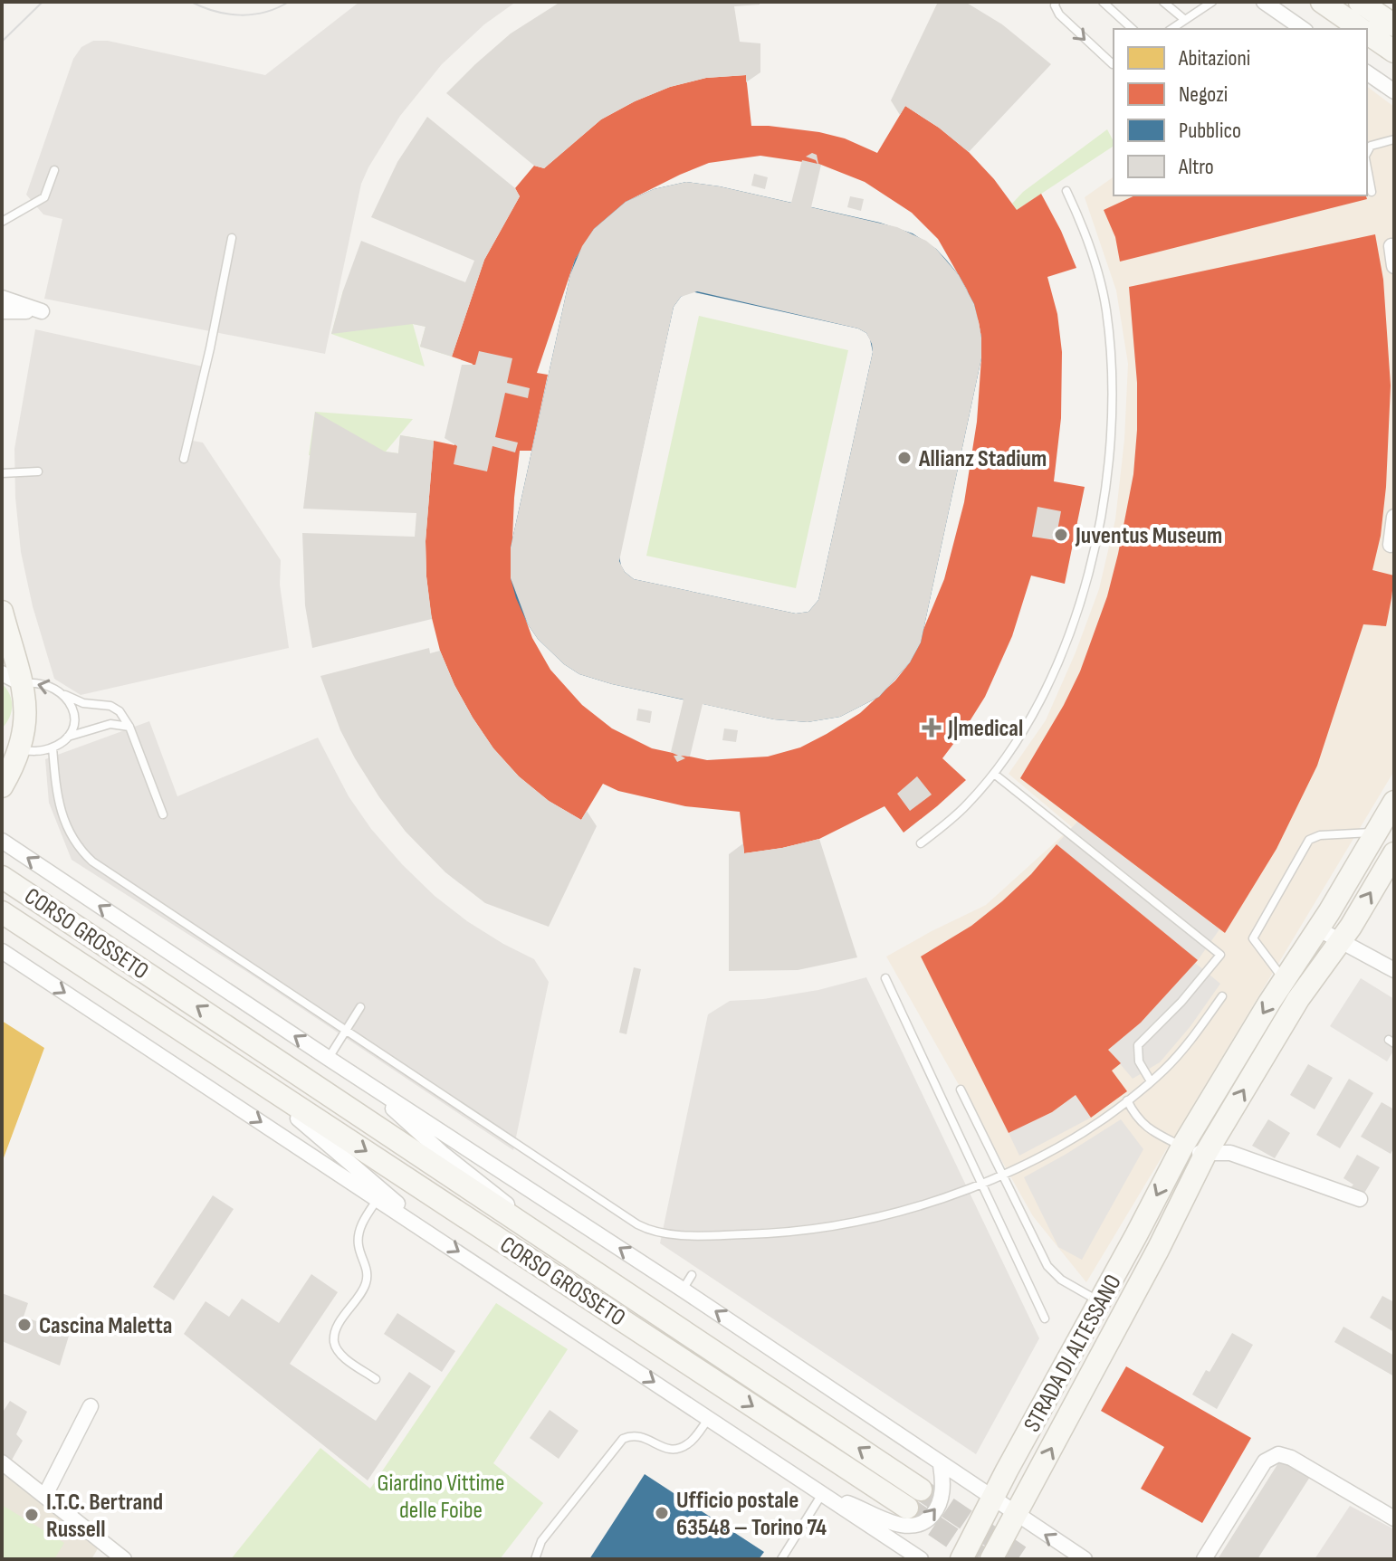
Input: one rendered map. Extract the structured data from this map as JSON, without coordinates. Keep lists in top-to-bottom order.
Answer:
{
  "streets": {
    "main road": ["CORSO GROSSETO", "STRADA DI ALTESSANO"]
  },
  "crossings": [
    ["CORSO GROSSETO", "STRADA DI ALTESSANO"]
  ],
  "parks": ["Giardino Vittime delle Foibe"],
  "places": {
    "other": [
      "Allianz Stadium",
      "Juventus Museum",
      "Cascina Maletta",
      "Ufficio postale 63548 – Torino 74",
      "I.T.C. Bertrand Russell"
    ],
    "health": ["J|medical"]
  },
  "legend": [
    "Abitazioni",
    "Negozi",
    "Pubblico",
    "Altro"
  ]
}
